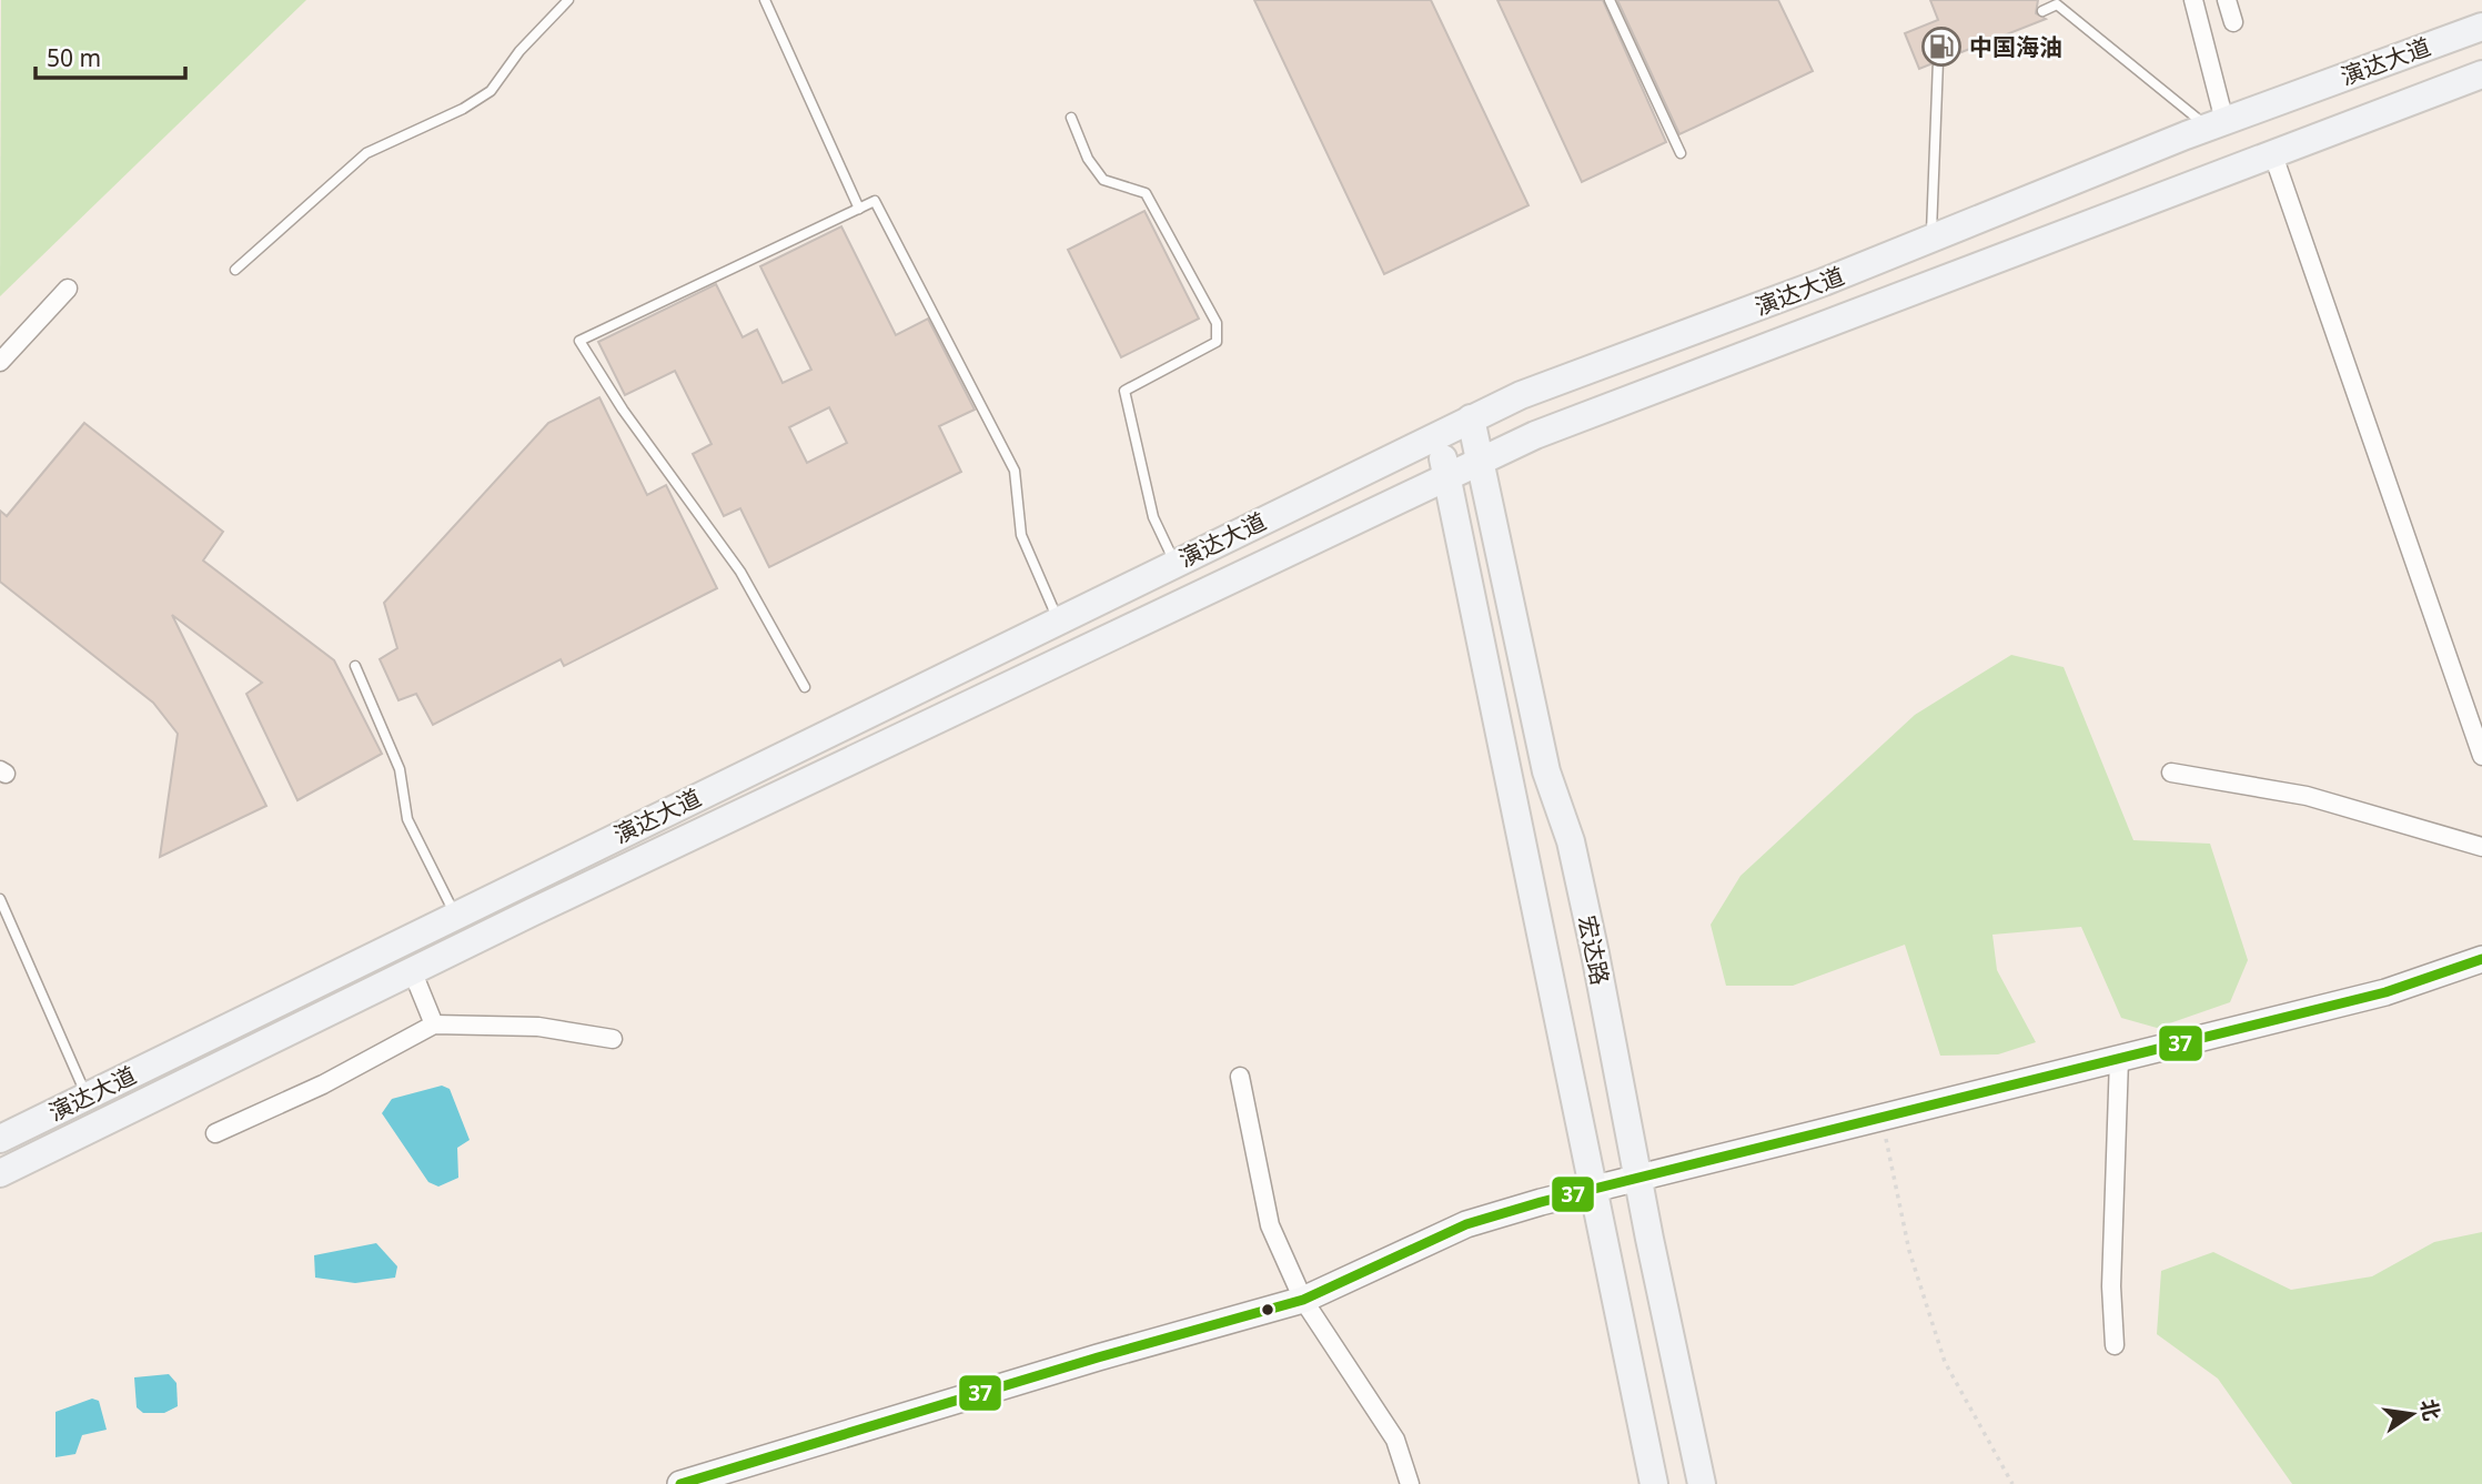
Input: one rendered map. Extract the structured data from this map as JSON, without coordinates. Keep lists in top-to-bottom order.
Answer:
{
  "streets": {
    "main road": ["演达大道", "宏达路"]
  },
  "crossings": [
    ["演达大道", "宏达路"]
  ],
  "places": {
    "fuel station": ["中国海油"]
  },
  "lines": ["transit line 37"],
  "scale_bar": "50 m",
  "north": "right"
}
